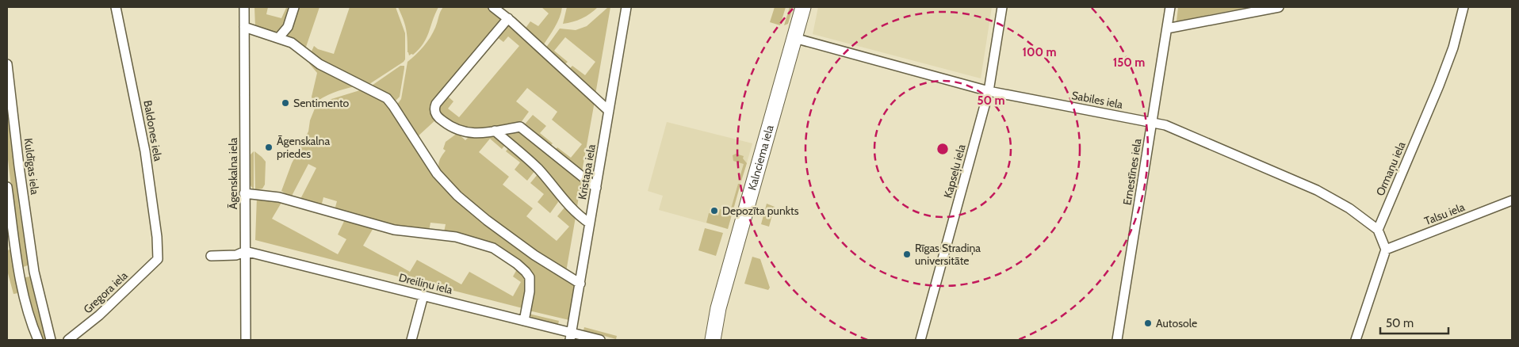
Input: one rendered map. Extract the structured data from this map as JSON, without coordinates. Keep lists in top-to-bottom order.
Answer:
{
  "streets": {
    "main road": ["Kalnciema iela"],
    "street": [
      "Sabiles iela",
      "Baldones iela",
      "Kuldīgas iela",
      "Ormaņu iela",
      "Kapseļu iela",
      "Kristapa iela",
      "Ernestīnes iela",
      "Āgenskalna iela",
      "Talsu iela",
      "Dreiliņu iela",
      "Gregora iela"
    ]
  },
  "crossings": [
    ["Sabiles iela", "Kalnciema iela"],
    ["Sabiles iela", "Ormaņu iela"],
    ["Sabiles iela", "Kapseļu iela"],
    ["Sabiles iela", "Ernestīnes iela"],
    ["Baldones iela", "Gregora iela"],
    ["Kristapa iela", "Dreiliņu iela"],
    ["Āgenskalna iela", "Dreiliņu iela"]
  ],
  "places": [
    "Sentimento",
    "Āgenskalna priedes",
    "Depozīta punkts",
    "Rīgas Stradiņa universitāte",
    "Autosole"
  ],
  "scale_bar": "50 m",
  "rings": ["100 m", "150 m", "50 m"]
}
